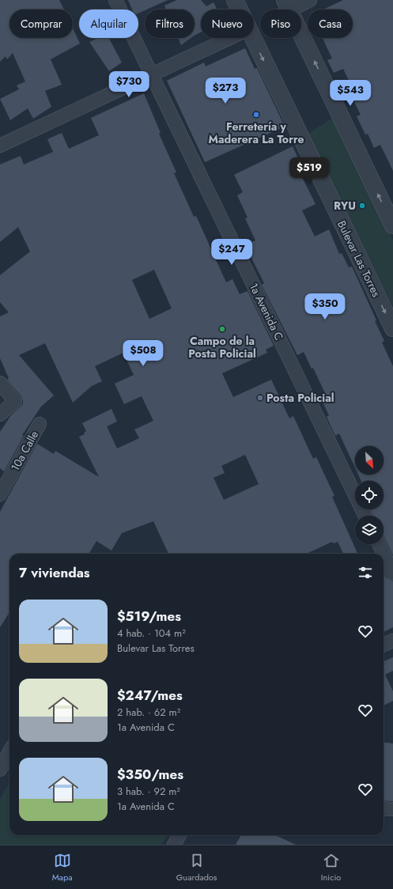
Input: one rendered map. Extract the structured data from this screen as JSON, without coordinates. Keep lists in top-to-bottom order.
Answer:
{
  "streets": {
    "street": ["Bulevar Las Torres", "1a Avenida C", "10a Calle"]
  },
  "places": [
    "Ferretería y Maderera La Torre",
    "RYU",
    "Campo de la Posta Policial",
    "Posta Policial"
  ],
  "north": "bottom right",
  "page": {
    "chip": [
      "Comprar",
      "Alquilar",
      "Filtros",
      "Nuevo",
      "Piso",
      "Casa"
    ],
    "price": [
      "$730",
      "$273",
      "$543",
      "$519",
      "$247",
      "$350",
      "$508"
    ],
    "heading": "7 viviendas",
    "list": [
      {
        "name": "$519/mes",
        "note": "4 hab. · 104 m² · Bulevar Las Torres"
      },
      {
        "name": "$247/mes",
        "note": "2 hab. · 62 m² · 1a Avenida C"
      },
      {
        "name": "$350/mes",
        "note": "3 hab. · 92 m² · 1a Avenida C"
      }
    ],
    "tabs": ["Mapa", "Guardados", "Inicio"]
  }
}
